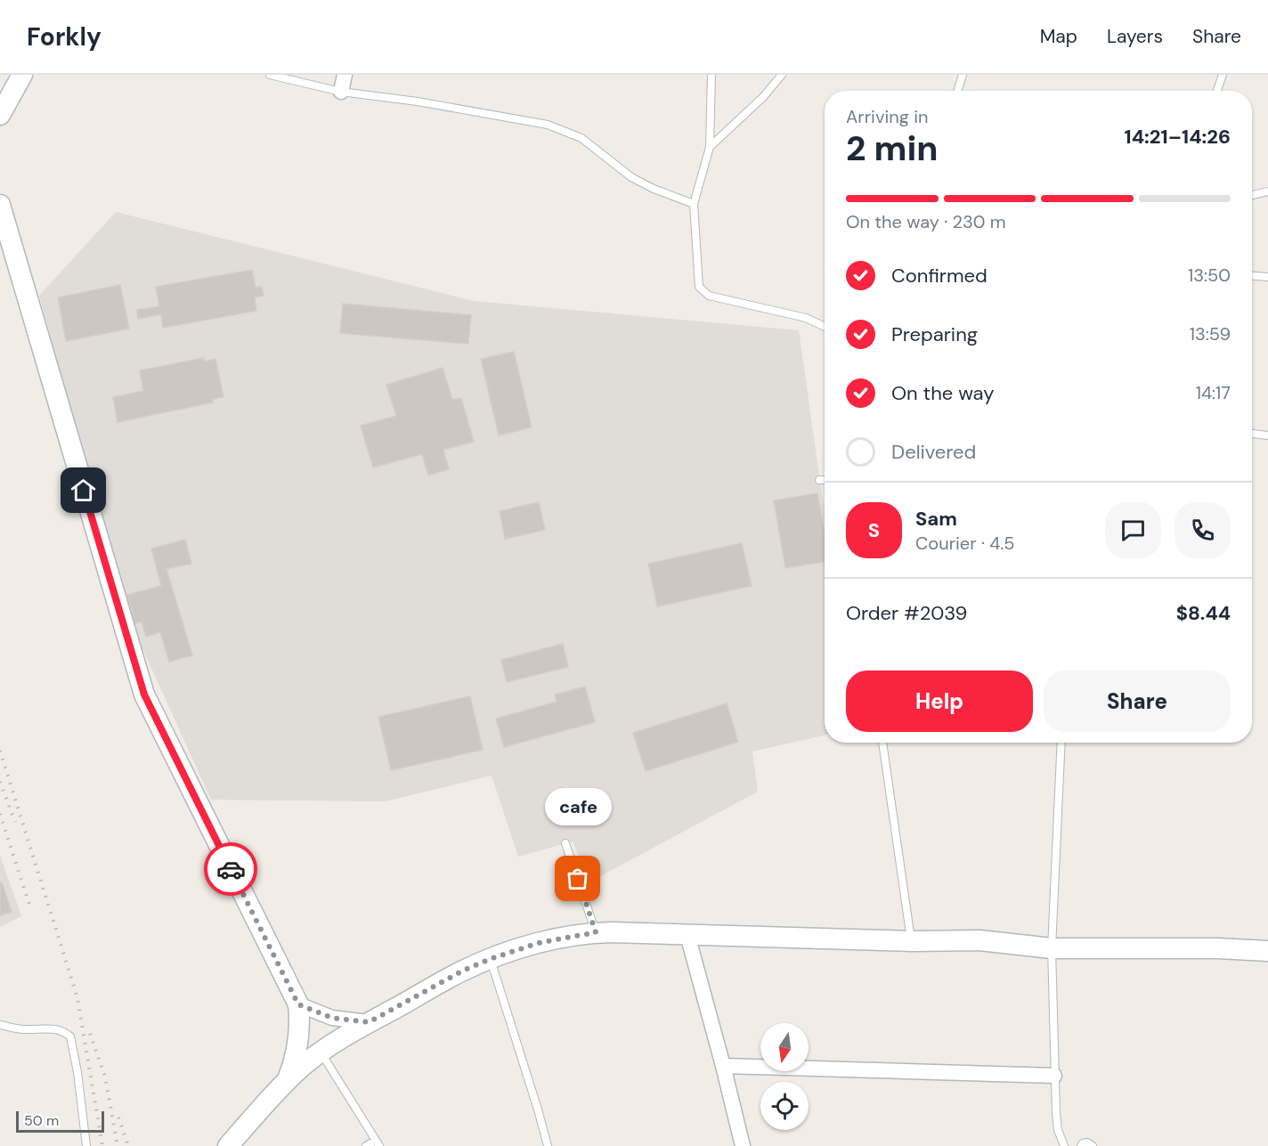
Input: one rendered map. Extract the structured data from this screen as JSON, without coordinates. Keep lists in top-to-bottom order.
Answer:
{
  "places": ["cafe"],
  "scale_bar": "50 m",
  "north": "bottom",
  "page": {
    "header": "Forkly",
    "nav": ["Map", "Layers", "Share"],
    "heading": ["2 min", "Arriving in", "14:21–14:26"],
    "panel": [
      "Sam",
      "Courier · 4.5",
      "Order #2039",
      "$8.44"
    ],
    "bar": "On the way · 230 m",
    "list": [
      ["Confirmed", "13:50"],
      ["Preparing", "13:59"],
      ["On the way", "14:17"],
      "Delivered"
    ],
    "round": "S",
    "buttons": ["Help", "Share"],
    "bubble": "cafe",
    "scale": "50 m"
  }
}
